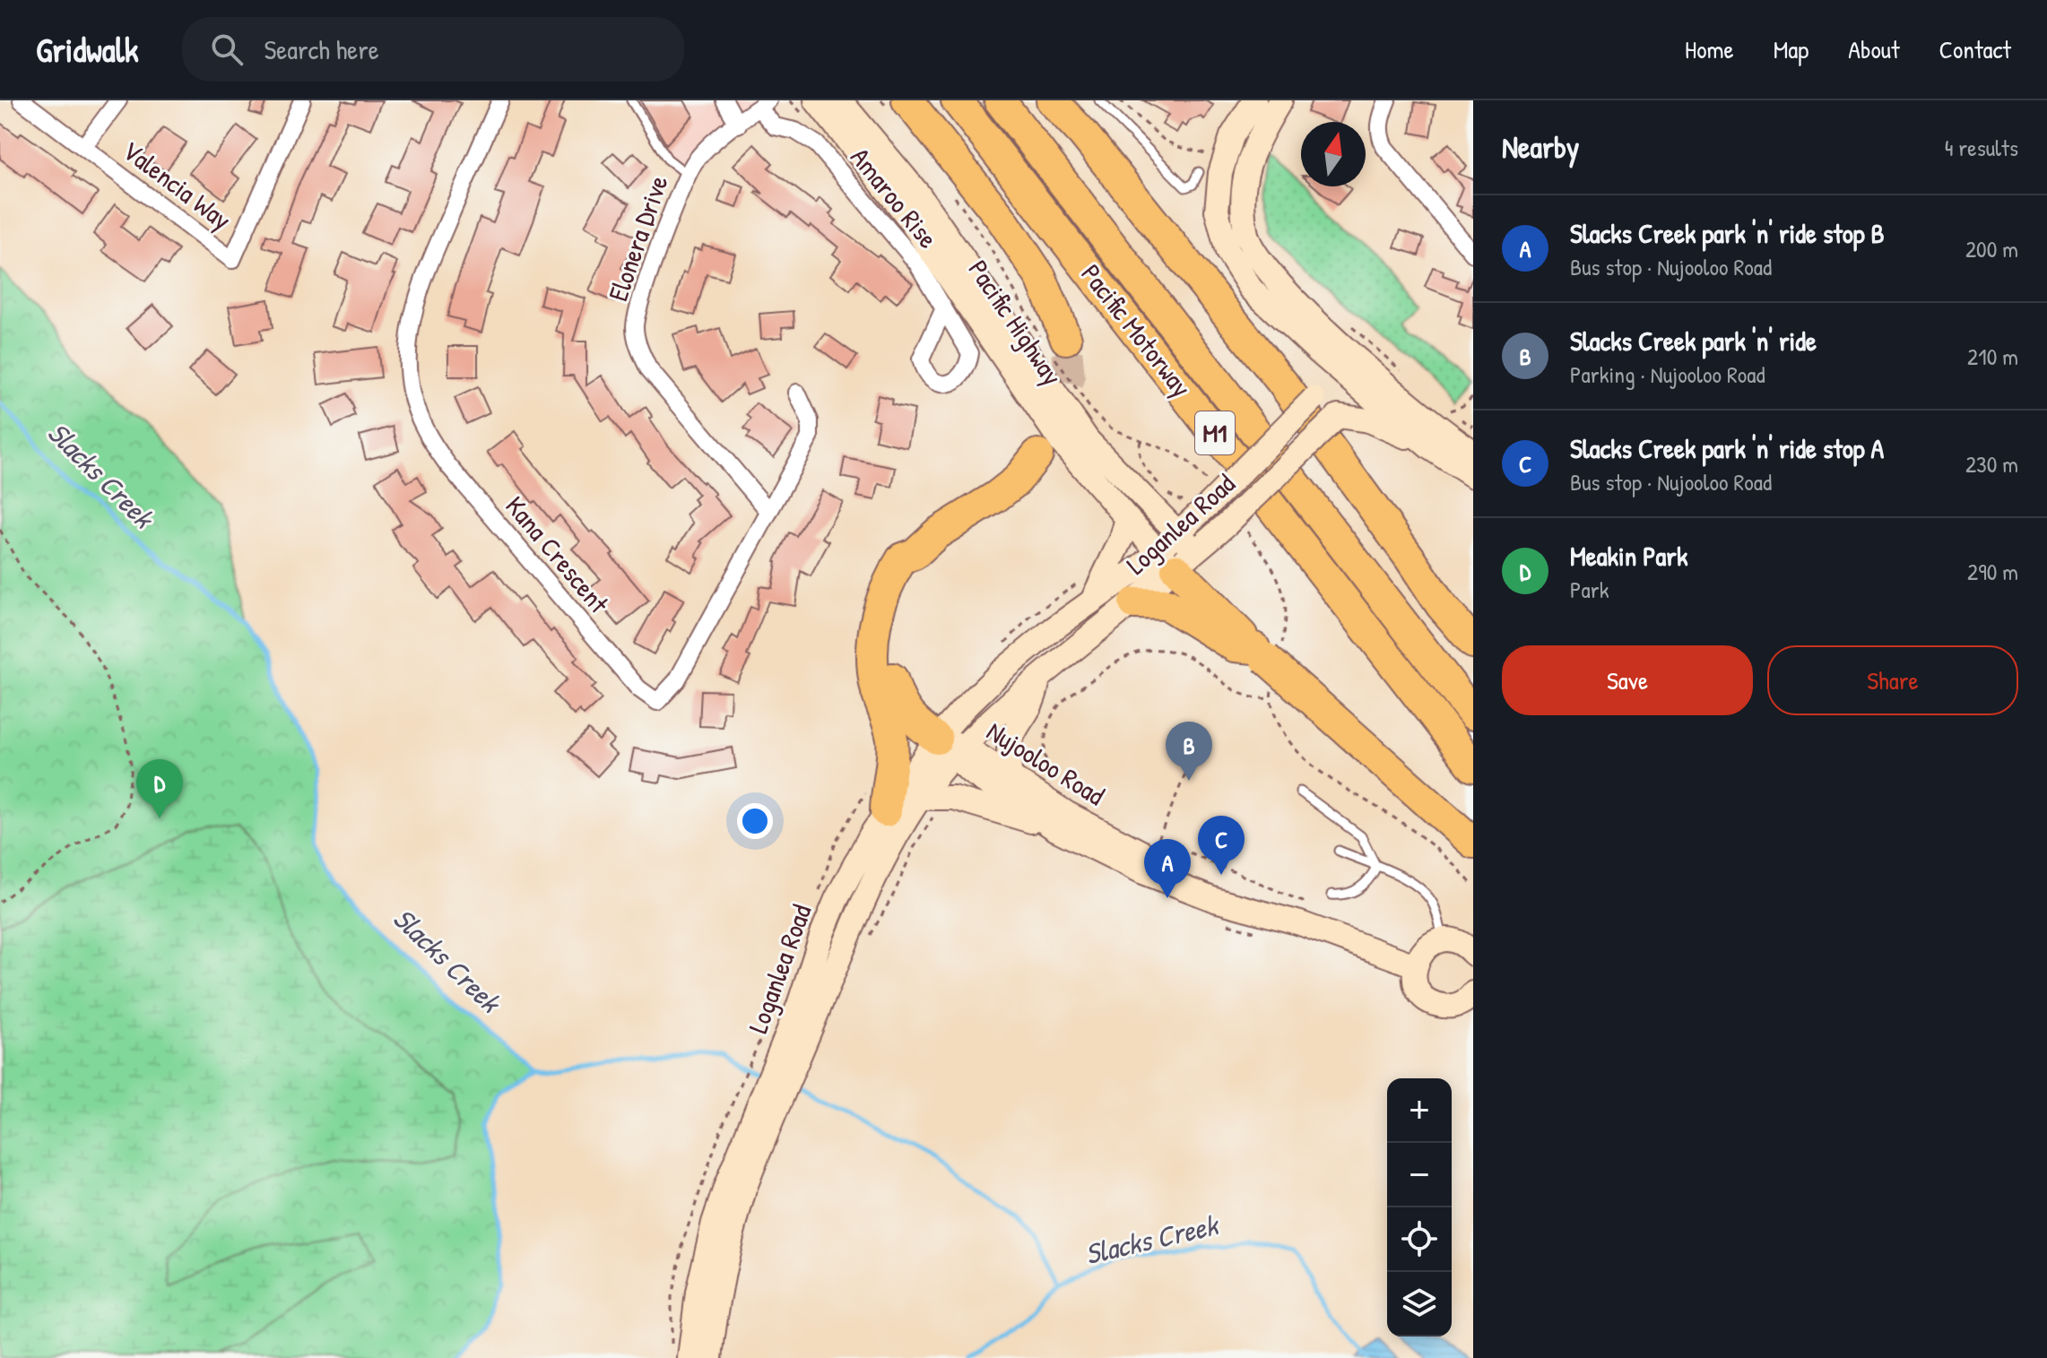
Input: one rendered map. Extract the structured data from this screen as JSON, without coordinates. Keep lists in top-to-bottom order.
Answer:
{
  "streets": {
    "highway": ["Pacific Motorway", "M1"],
    "main road": ["Pacific Highway", "Loganlea Road", "Nujooloo Road"],
    "street": [
      "Valencia Way",
      "Amaroo Rise",
      "Elonera Drive",
      "Kana Crescent"
    ]
  },
  "crossings": [
    ["Amaroo Rise", "Elonera Drive"],
    ["Elonera Drive", "Kana Crescent"],
    ["Pacific Highway", "Loganlea Road"],
    ["Loganlea Road", "Nujooloo Road"]
  ],
  "water": ["Slacks Creek"],
  "north": "top",
  "page": {
    "header": "Gridwalk",
    "search": "Search here",
    "nav": [
      "Home",
      "Map",
      "About",
      "Contact"
    ],
    "heading": ["Nearby", "4 results"],
    "list": [
      {
        "mark": "A",
        "name": "Slacks Creek park 'n' ride stop B",
        "note": "Bus stop · Nujooloo Road",
        "value": "200 m"
      },
      {
        "mark": "B",
        "name": "Slacks Creek park 'n' ride",
        "note": "Parking · Nujooloo Road",
        "value": "210 m"
      },
      {
        "mark": "C",
        "name": "Slacks Creek park 'n' ride stop A",
        "note": "Bus stop · Nujooloo Road",
        "value": "230 m"
      },
      {
        "mark": "D",
        "name": "Meakin Park",
        "note": "Park",
        "value": "290 m"
      }
    ],
    "buttons": ["Save", "Share"],
    "pins": [
      "B",
      "D",
      "C",
      "A"
    ],
    "map_buttons": ["+", "−"]
  }
}
